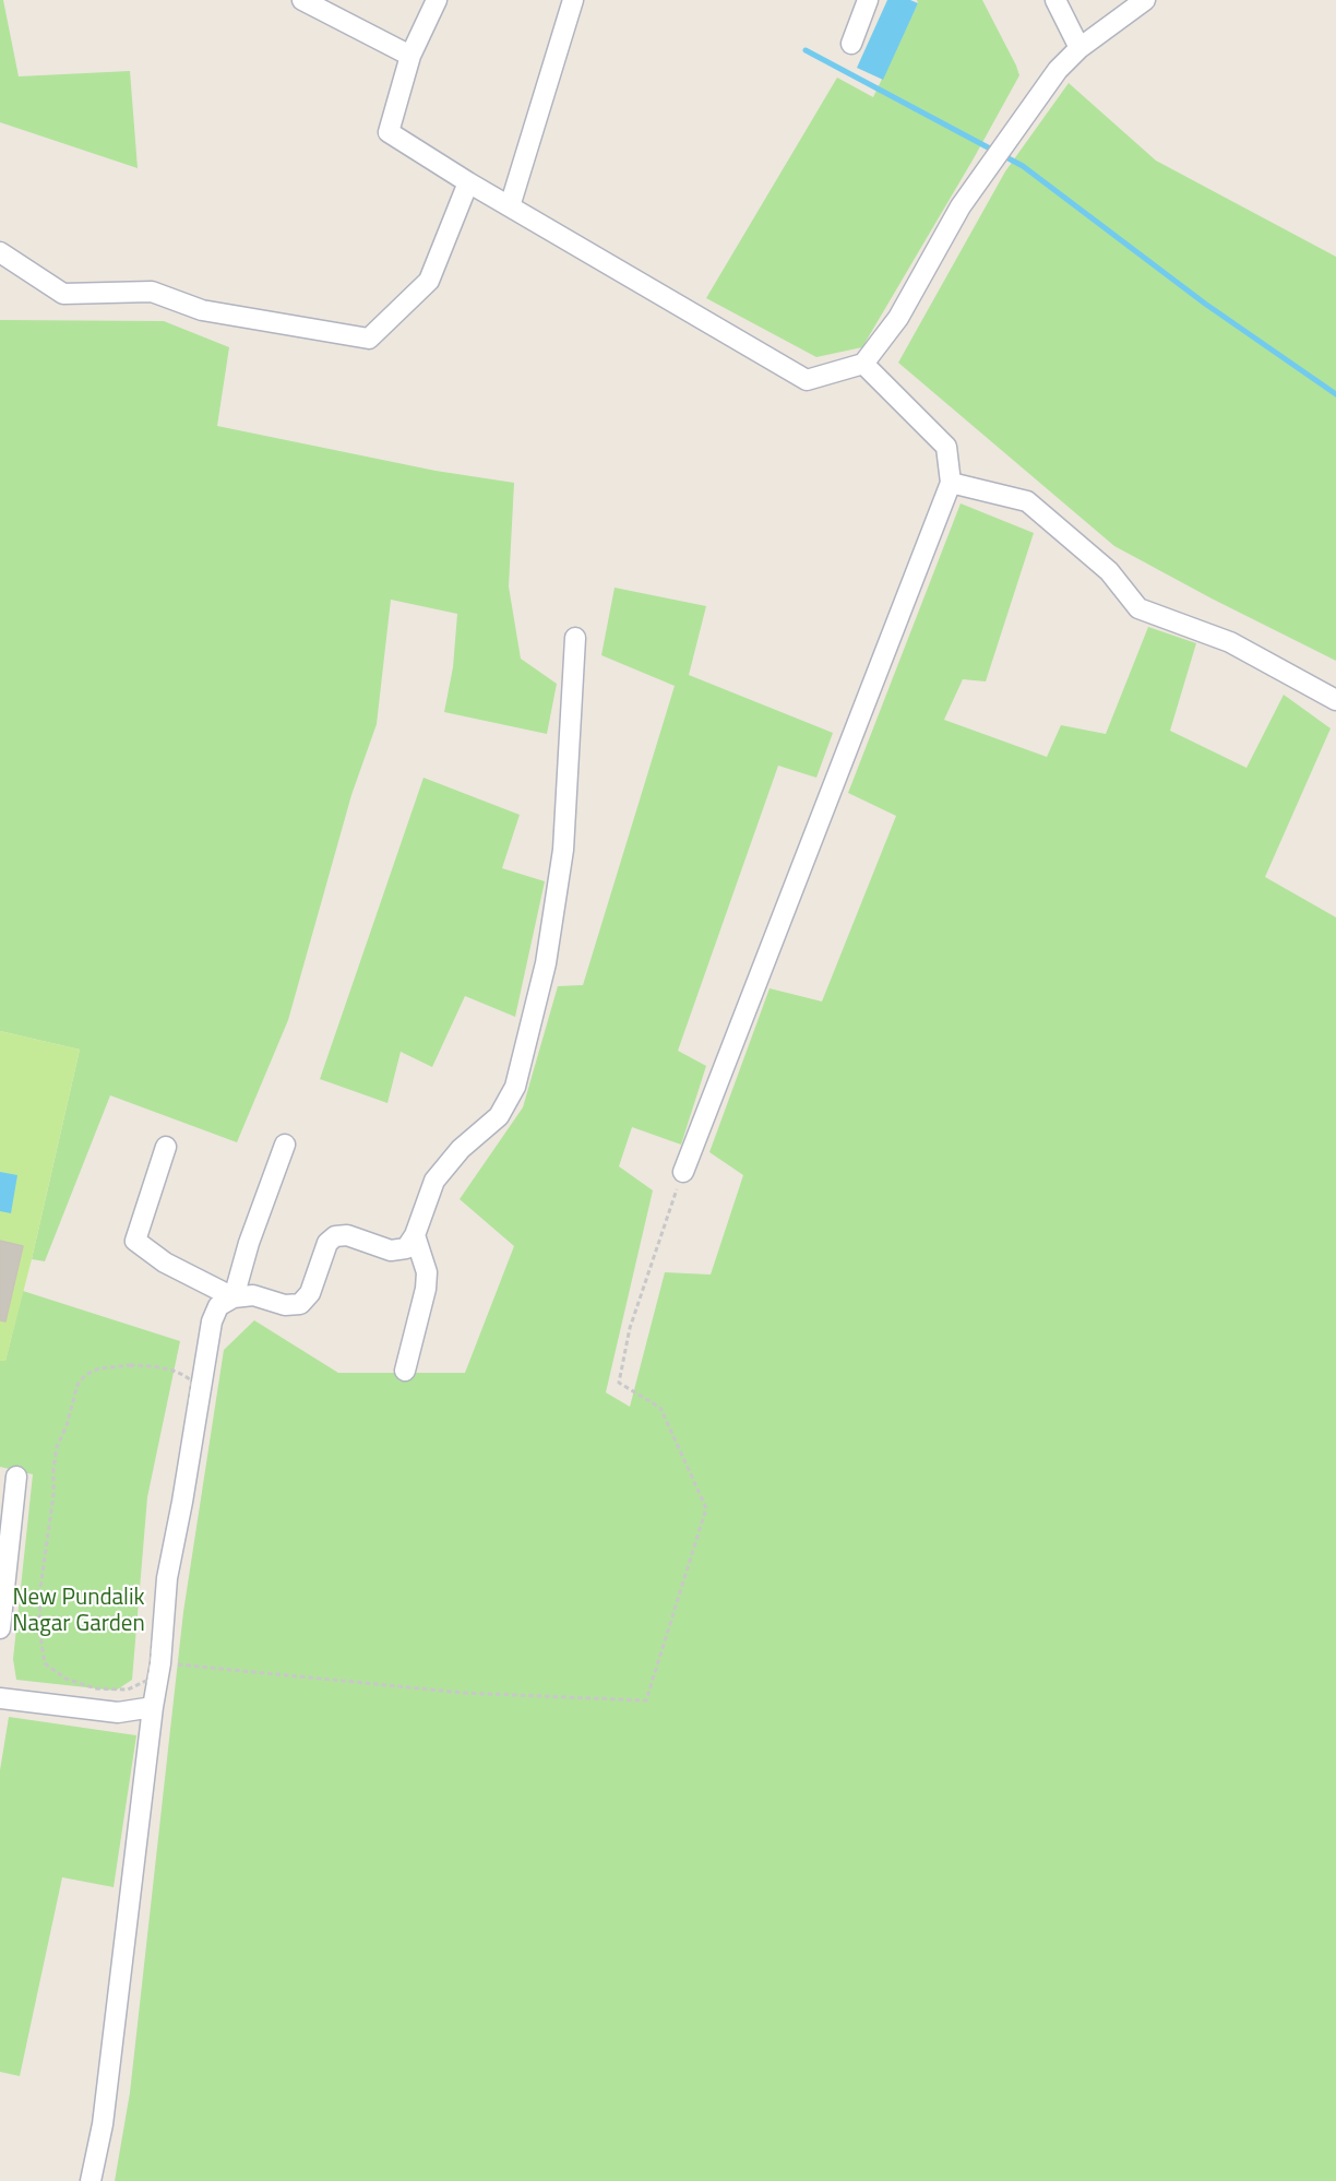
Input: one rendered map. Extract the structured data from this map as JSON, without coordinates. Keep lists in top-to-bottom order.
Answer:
{
  "parks": ["New Pundalik Nagar Garden"]
}
